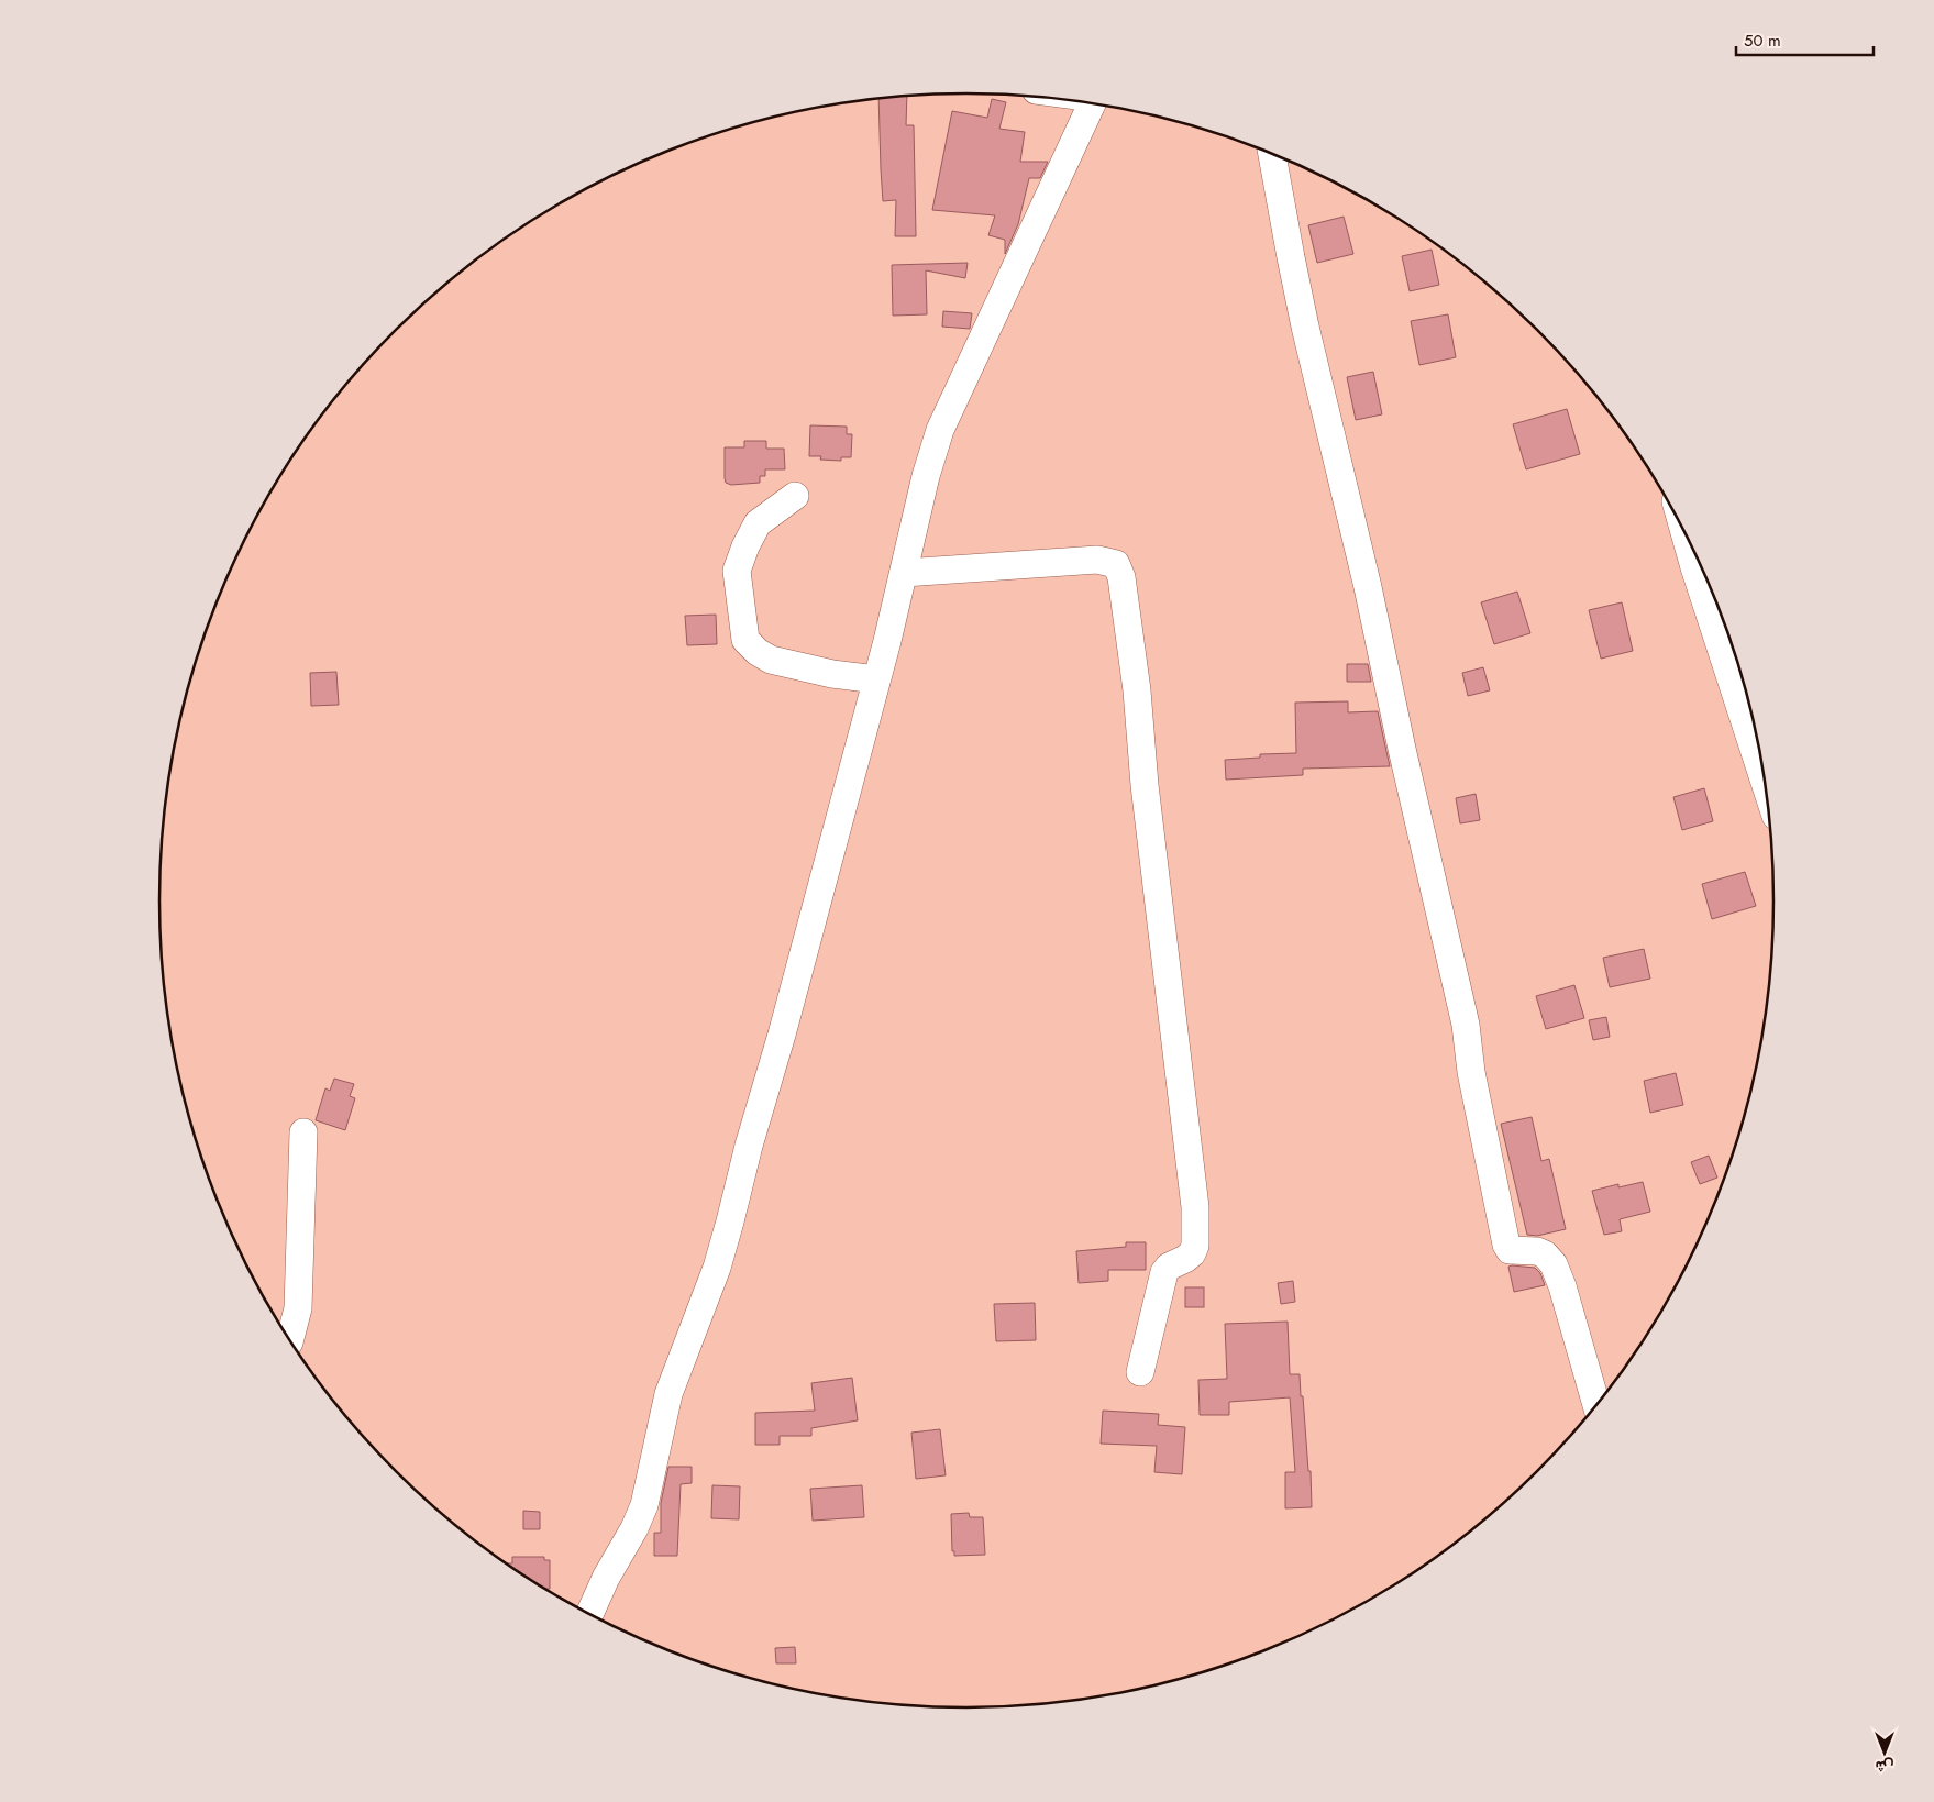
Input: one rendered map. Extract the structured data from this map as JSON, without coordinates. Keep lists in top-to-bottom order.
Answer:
{
  "scale_bar": "50 m",
  "north": "bottom"
}
